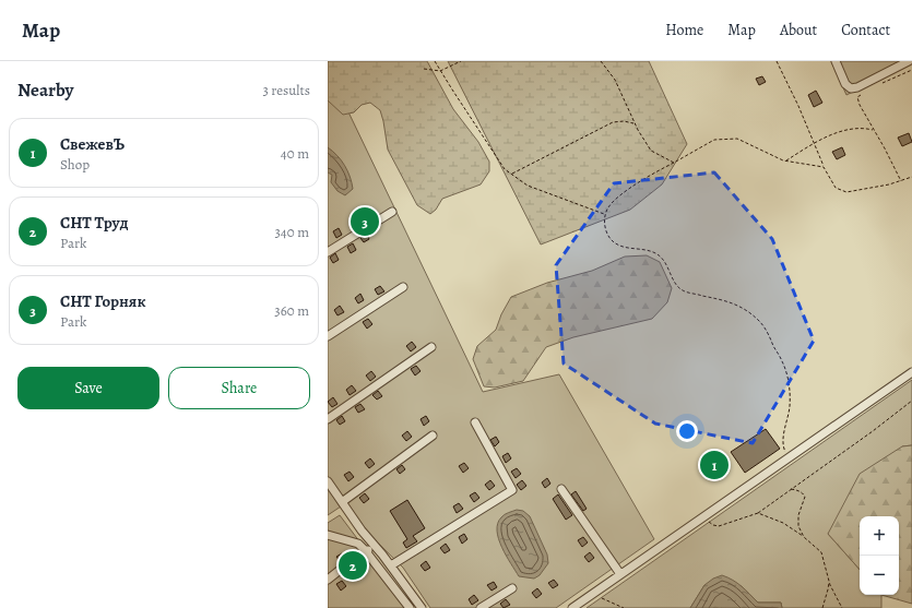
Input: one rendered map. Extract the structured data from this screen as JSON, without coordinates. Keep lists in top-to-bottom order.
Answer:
{
  "page": {
    "header": "Map",
    "nav": [
      "Home",
      "Map",
      "About",
      "Contact"
    ],
    "heading": ["Nearby", "3 results"],
    "list": [
      {
        "mark": "1",
        "name": "СвежевЪ",
        "note": "Shop",
        "value": "40 m"
      },
      {
        "mark": "2",
        "name": "СНТ Труд",
        "note": "Park",
        "value": "340 m"
      },
      {
        "mark": "3",
        "name": "СНТ Горняк",
        "note": "Park",
        "value": "360 m"
      }
    ],
    "pins": ["3", "1", "2"],
    "buttons": ["Save", "Share"],
    "map_buttons": ["+", "−"]
  }
}
